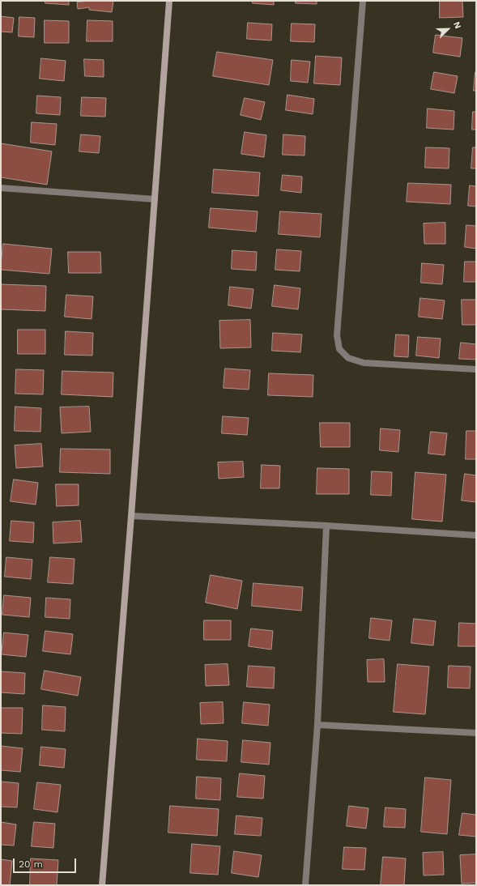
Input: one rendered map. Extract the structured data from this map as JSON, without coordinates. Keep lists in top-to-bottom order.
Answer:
{
  "scale_bar": "20 m",
  "north": "top right"
}
